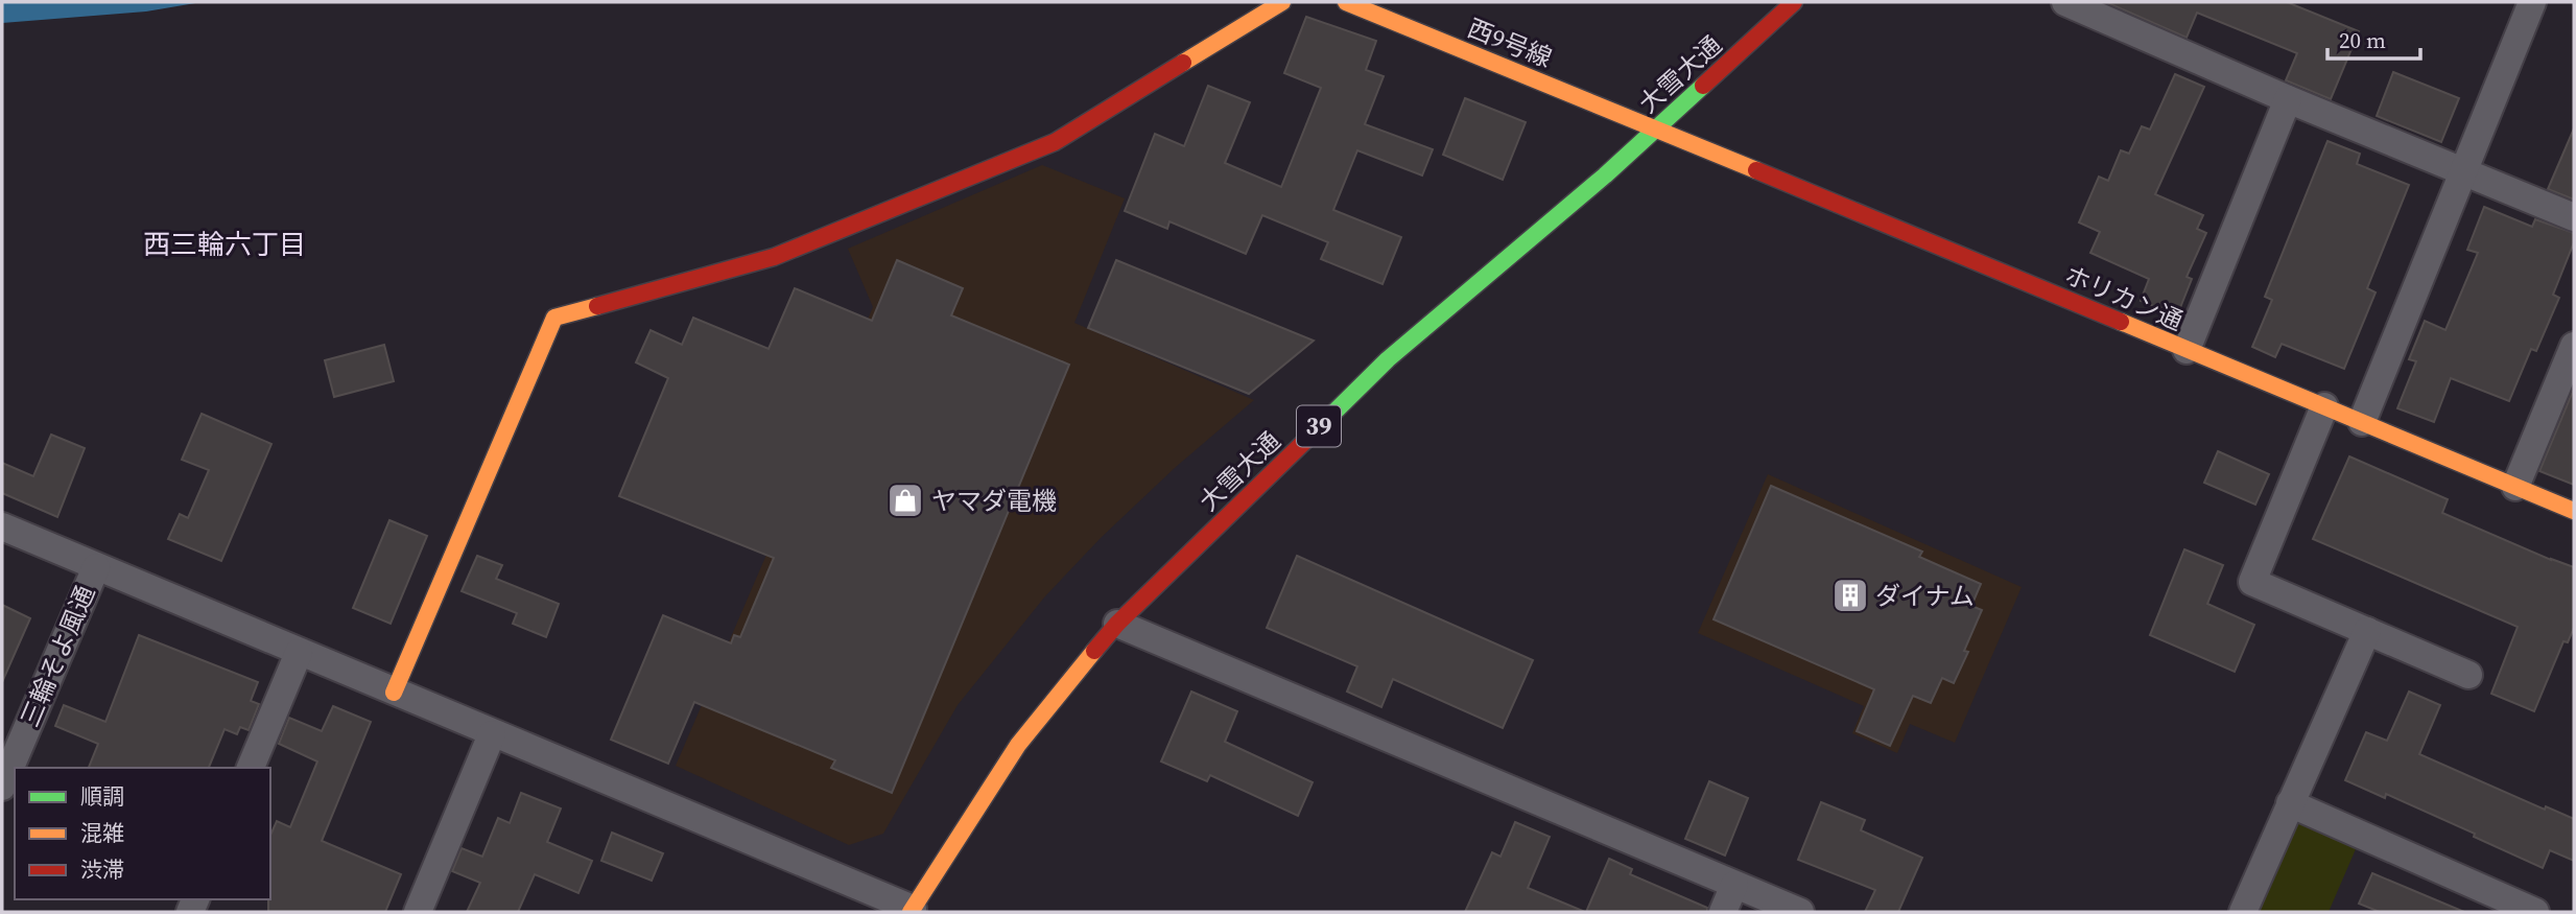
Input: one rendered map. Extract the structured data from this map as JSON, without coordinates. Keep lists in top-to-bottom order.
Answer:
{
  "streets": {
    "main road": [
      "西9号線",
      "大雪大通",
      "ホリカン通",
      "39"
    ],
    "street": ["三輪そよ風通"]
  },
  "crossings": [
    ["西9号線", "大雪大通"],
    ["西9号線", "ホリカン通"],
    ["大雪大通", "ホリカン通"]
  ],
  "districts": ["西三輪六丁目"],
  "places": {
    "shop": ["ヤマダ電機"],
    "building": ["ダイナム"]
  },
  "legend": ["順調", "混雑", "渋滞"],
  "scale_bar": "20 m"
}
